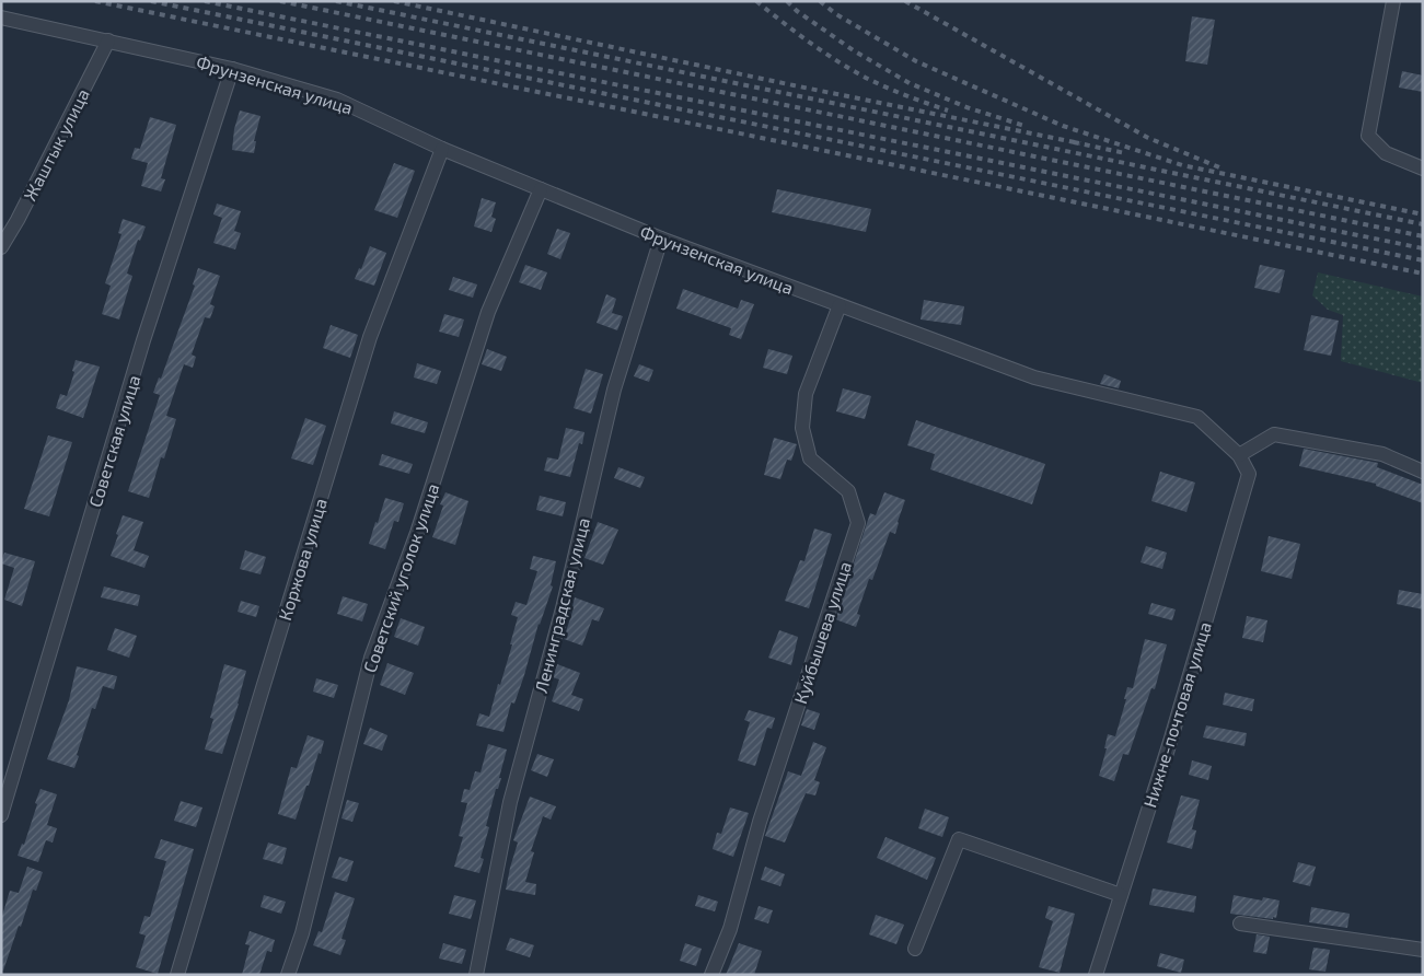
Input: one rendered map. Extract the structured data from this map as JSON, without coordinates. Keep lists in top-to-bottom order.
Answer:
{
  "streets": {
    "street": [
      "Фрунзенская улица",
      "Жаштык улица",
      "Советская улица",
      "Коржова улица",
      "Советский уголок улица",
      "Ленинградская улица",
      "Куйбышева улица",
      "Нижне-почтовая улица"
    ]
  },
  "crossings": [
    ["Фрунзенская улица", "Жаштык улица"],
    ["Фрунзенская улица", "Советская улица"],
    ["Фрунзенская улица", "Коржова улица"],
    ["Фрунзенская улица", "Советский уголок улица"],
    ["Фрунзенская улица", "Ленинградская улица"],
    ["Фрунзенская улица", "Куйбышева улица"],
    ["Фрунзенская улица", "Нижне-почтовая улица"]
  ]
}
